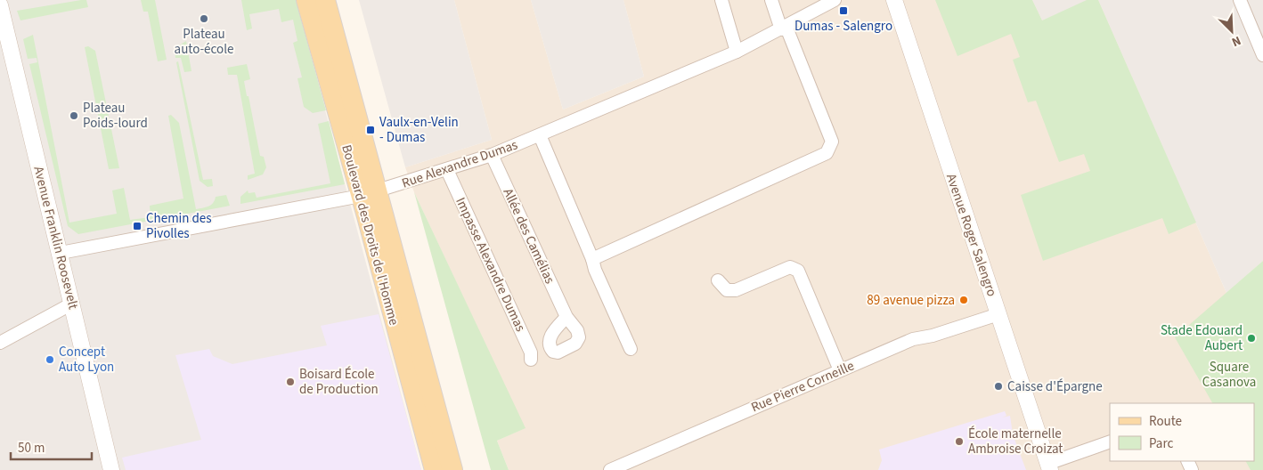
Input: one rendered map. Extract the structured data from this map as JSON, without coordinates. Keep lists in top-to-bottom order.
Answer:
{
  "streets": {
    "main road": ["Boulevard des Droits de l'Homme"],
    "street": [
      "Rue Alexandre Dumas",
      "Avenue Roger Salengro",
      "Allée des Camélias",
      "Avenue Franklin Roosevelt",
      "Impasse Alexandre Dumas",
      "Rue Pierre Corneille"
    ]
  },
  "crossings": [
    ["Rue Alexandre Dumas", "Boulevard des Droits de l'Homme"],
    ["Rue Alexandre Dumas", "Allée des Camélias"],
    ["Rue Alexandre Dumas", "Avenue Franklin Roosevelt"],
    ["Rue Alexandre Dumas", "Impasse Alexandre Dumas"],
    ["Avenue Roger Salengro", "Rue Pierre Corneille"]
  ],
  "parks": ["Square Casanova"],
  "places": {
    "transit": ["Dumas - Salengro", "Vaulx-en-Velin - Dumas", "Chemin des Pivolles"],
    "other": [
      "Plateau auto-école",
      "Plateau Poids-lourd",
      "89 avenue pizza",
      "Stade Edouard Aubert",
      "Concept Auto Lyon",
      "Boisard École de Production",
      "Caisse d'Épargne",
      "École maternelle Ambroise Croizat"
    ]
  },
  "legend": ["Route", "Parc"],
  "scale_bar": "50 m",
  "north": "bottom right"
}
